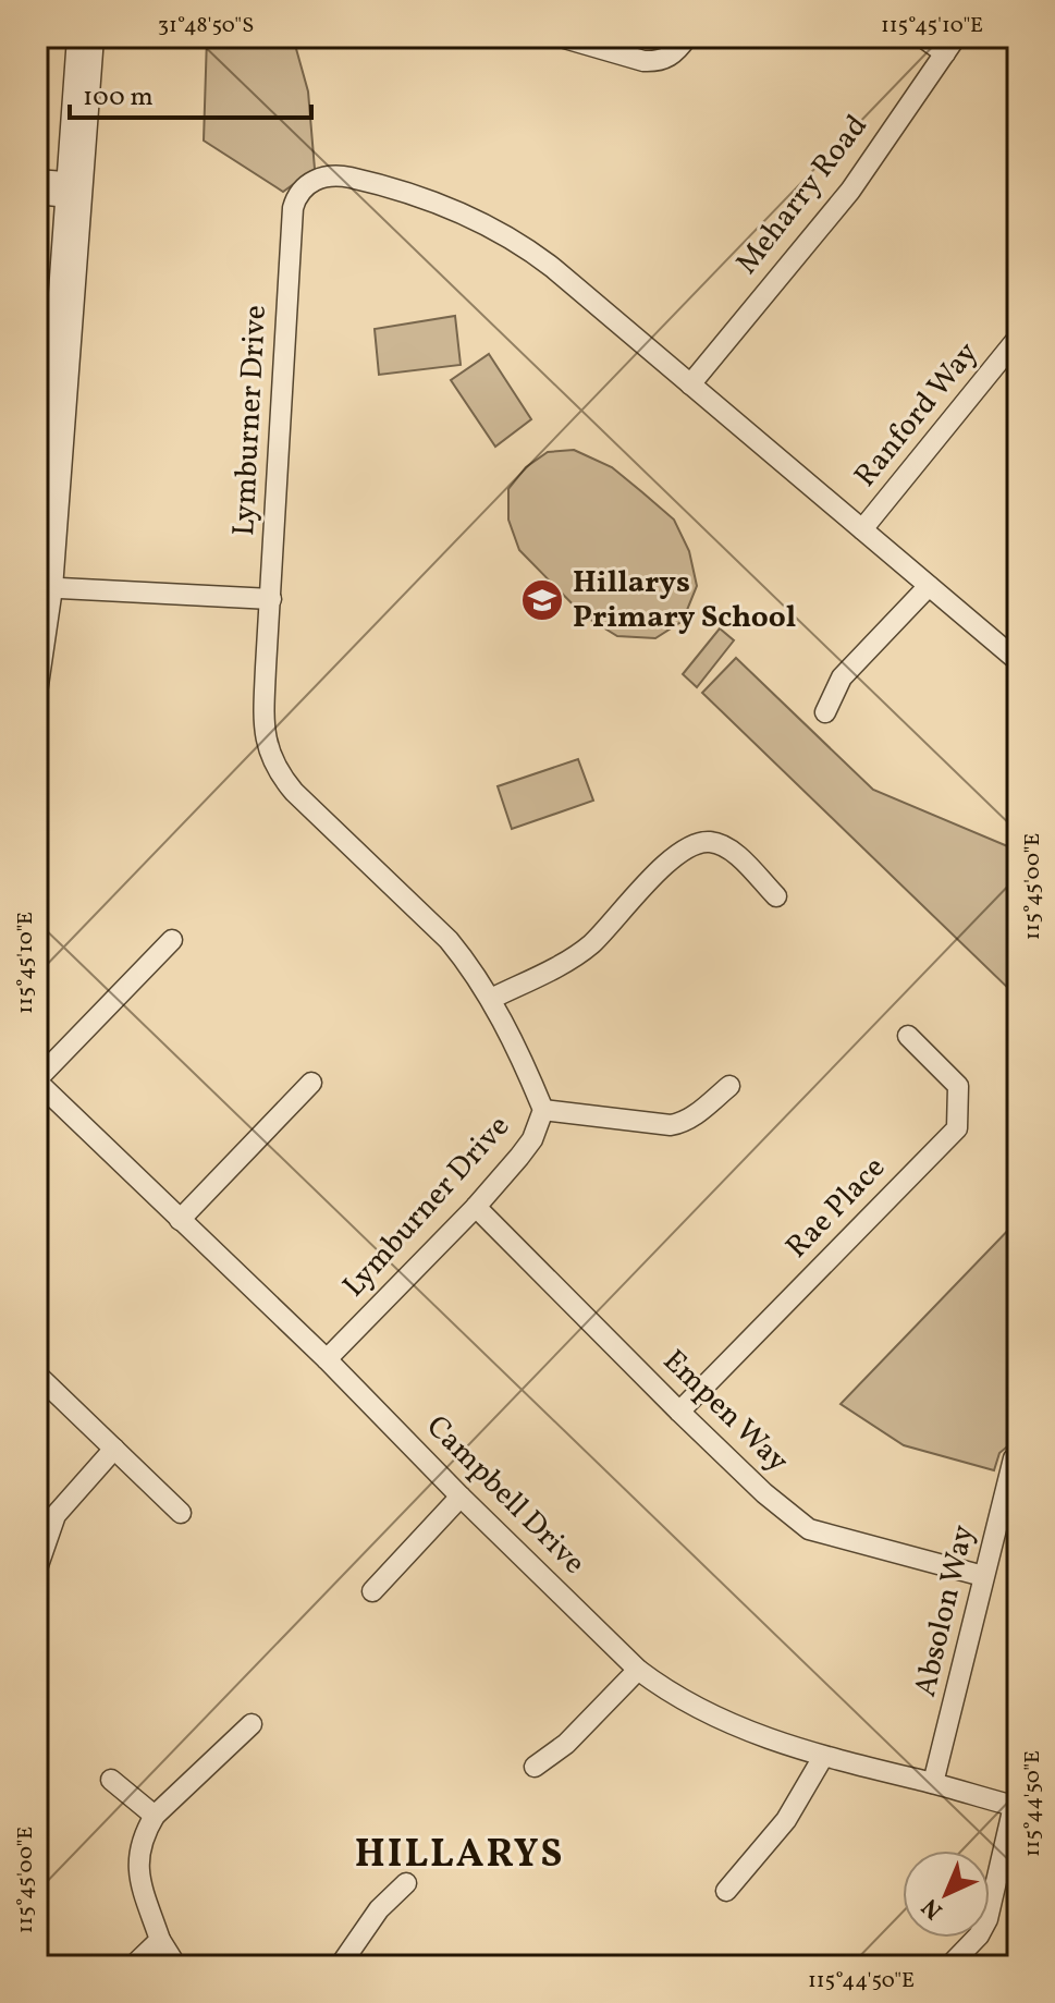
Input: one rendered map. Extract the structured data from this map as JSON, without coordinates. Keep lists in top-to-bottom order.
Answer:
{
  "streets": {
    "street": [
      "Meharry Road",
      "Ranford Way",
      "Lymburner Drive",
      "Rae Place",
      "Empen Way",
      "Campbell Drive",
      "Absolon Way"
    ]
  },
  "crossings": [
    ["Meharry Road", "Lymburner Drive"],
    ["Ranford Way", "Lymburner Drive"],
    ["Lymburner Drive", "Empen Way"],
    ["Lymburner Drive", "Campbell Drive"],
    ["Rae Place", "Empen Way"],
    ["Empen Way", "Absolon Way"],
    ["Campbell Drive", "Absolon Way"]
  ],
  "districts": ["HILLARYS"],
  "places": {
    "school or university": ["Hillarys Primary School"]
  },
  "scale_bar": "100 m",
  "north": "bottom left",
  "coordinates": [
    "31°48'50\"S",
    "115°45'10\"E",
    "115°45'00\"E",
    "115°44'50\"E"
  ]
}
